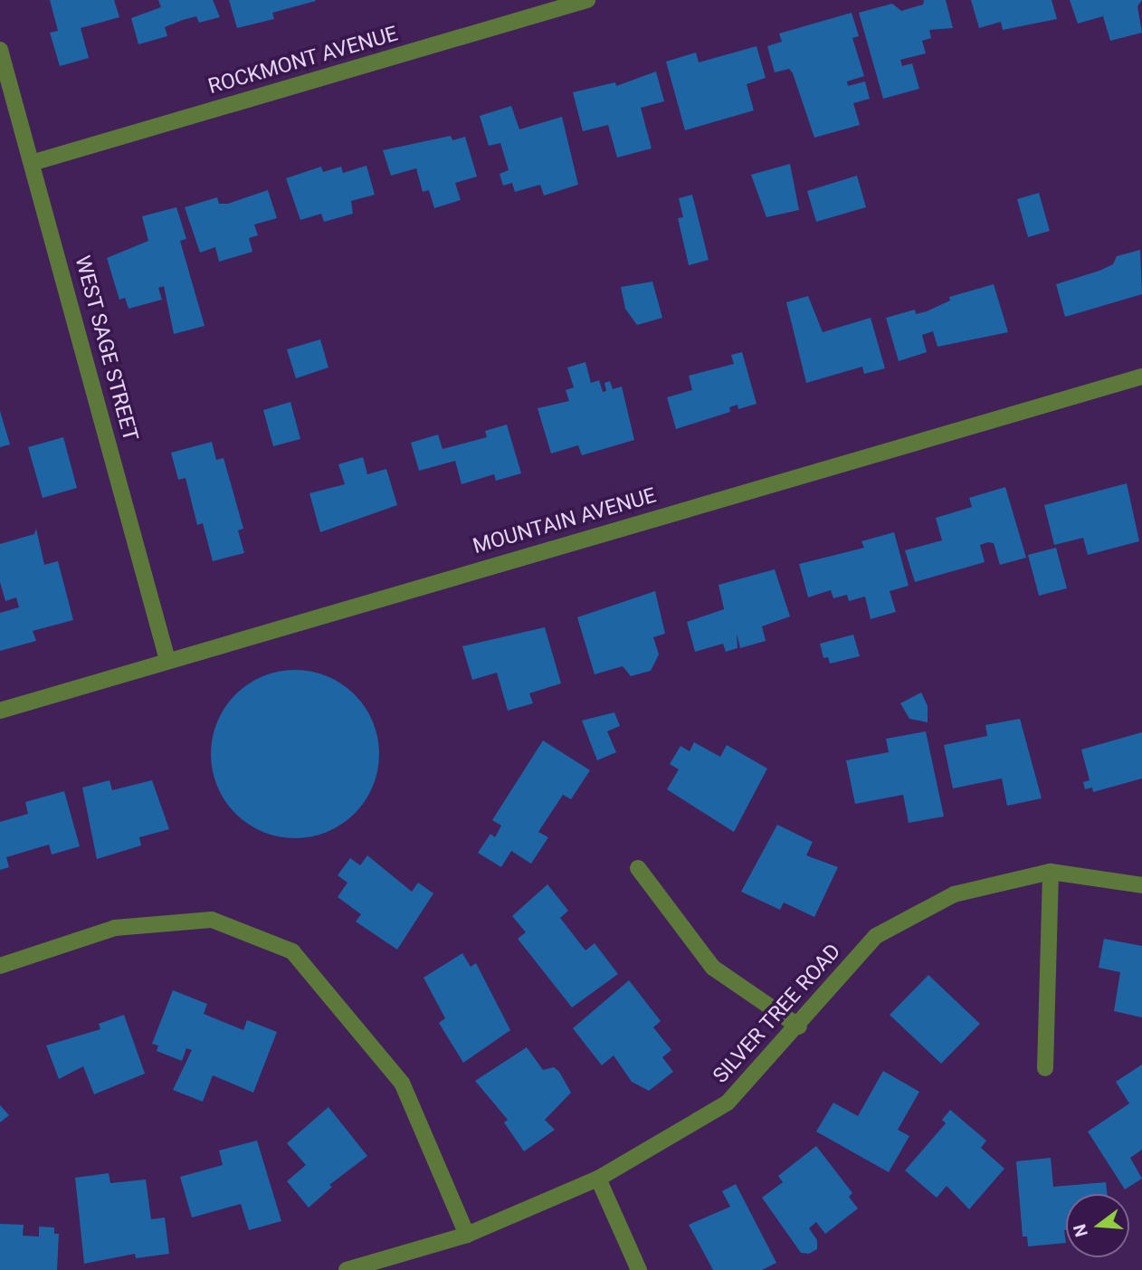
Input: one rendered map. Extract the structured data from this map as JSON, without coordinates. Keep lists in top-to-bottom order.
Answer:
{
  "streets": {
    "street": [
      "ROCKMONT AVENUE",
      "WEST SAGE STREET",
      "MOUNTAIN AVENUE",
      "SILVER TREE ROAD"
    ]
  },
  "crossings": [
    ["ROCKMONT AVENUE", "WEST SAGE STREET"],
    ["WEST SAGE STREET", "MOUNTAIN AVENUE"]
  ],
  "north": "left"
}
